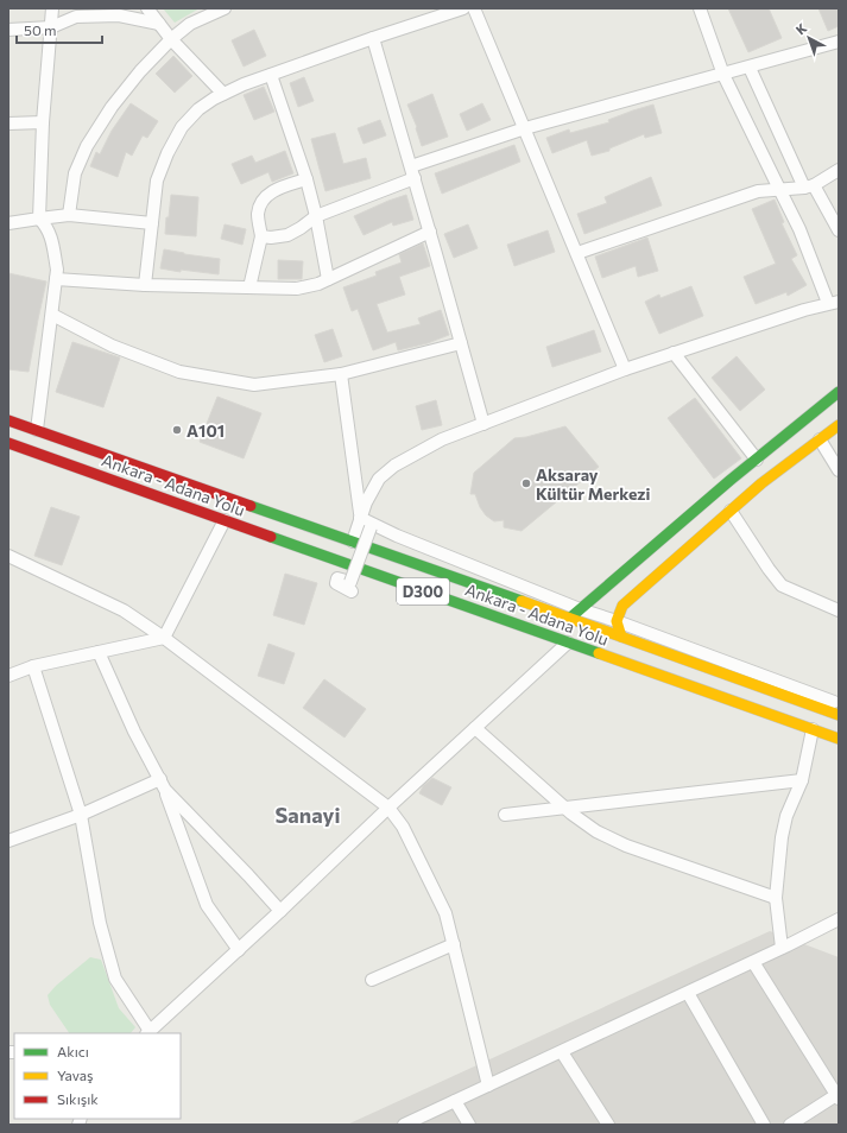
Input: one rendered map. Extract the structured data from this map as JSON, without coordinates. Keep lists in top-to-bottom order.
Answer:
{
  "streets": {
    "main road": ["Ankara - Adana Yolu", "D300"]
  },
  "districts": ["Sanayi"],
  "places": ["A101", "Aksaray Kültür Merkezi"],
  "legend": ["Akıcı", "Yavaş", "Sıkışık"],
  "scale_bar": "50 m",
  "north": "top left"
}
